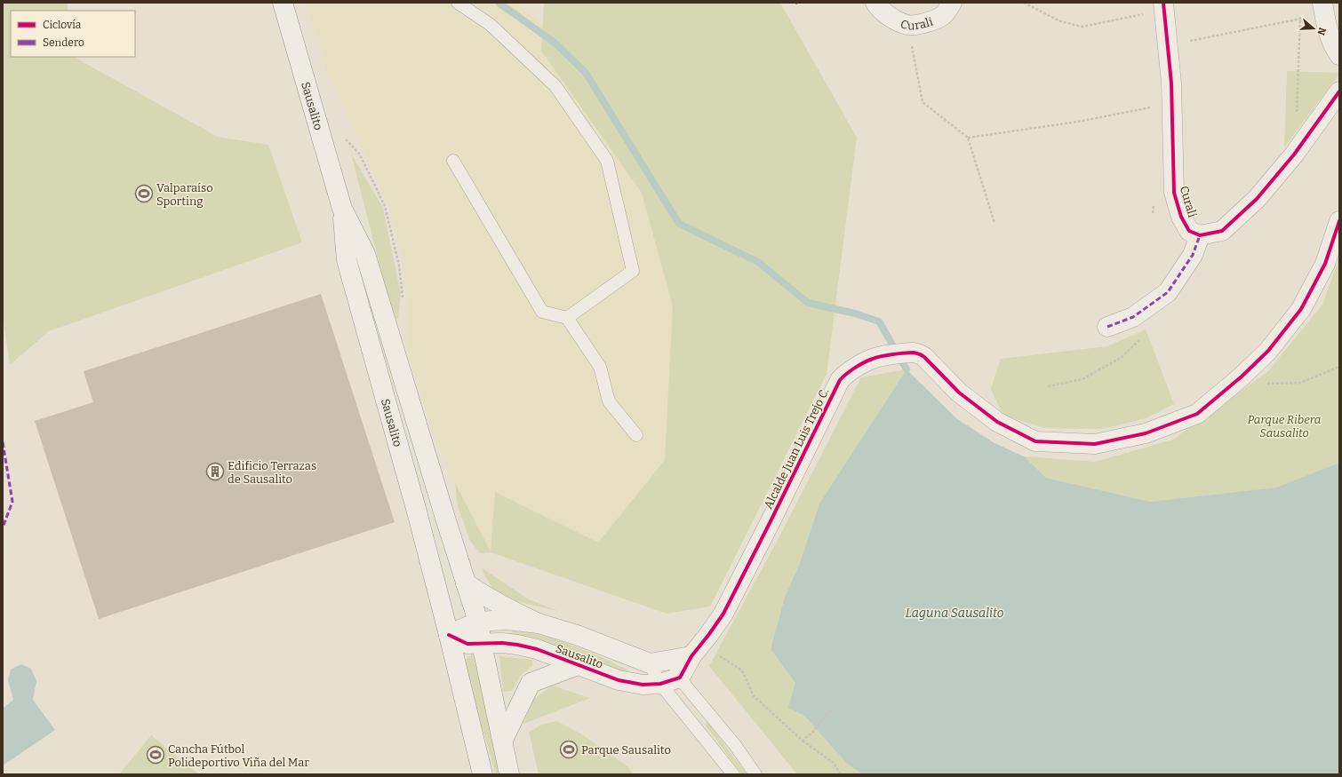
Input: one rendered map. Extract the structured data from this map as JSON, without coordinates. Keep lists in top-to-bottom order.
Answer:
{
  "streets": {
    "street": ["Curali", "Sausalito", "Alcalde Juan Luis Trejo C."]
  },
  "water": ["Laguna Sausalito"],
  "parks": ["Parque Ribera Sausalito"],
  "places": {
    "sports": ["Valparaíso Sporting", "Parque Sausalito", "Cancha Fútbol Polideportivo Viña del Mar"],
    "building": ["Edificio Terrazas de Sausalito"]
  },
  "legend": ["Ciclovía", "Sendero"],
  "north": "right"
}
